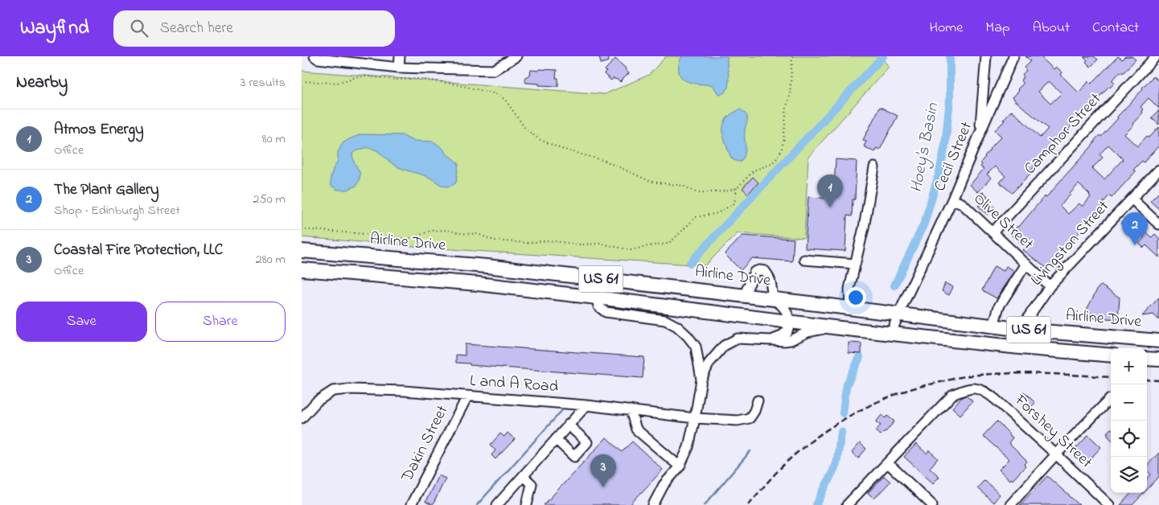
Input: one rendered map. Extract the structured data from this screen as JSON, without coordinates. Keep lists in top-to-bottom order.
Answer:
{
  "streets": {
    "highway": ["Airline Drive", "US 61"],
    "street": [
      "Camphor Street",
      "Cecil Street",
      "Olive Street",
      "Livingston Street",
      "L and A Road",
      "Forshey Street",
      "Dakin Street"
    ]
  },
  "crossings": [
    ["Camphor Street", "Olive Street"],
    ["Cecil Street", "Olive Street"],
    ["Cecil Street", "Airline Drive"],
    ["Cecil Street", "US 61"],
    ["Olive Street", "Livingston Street"],
    ["Airline Drive", "Livingston Street"],
    ["Livingston Street", "US 61"],
    ["L and A Road", "Dakin Street"]
  ],
  "water": ["Hoey's Basin"],
  "page": {
    "header": "Wayfind",
    "search": "Search here",
    "nav": [
      "Home",
      "Map",
      "About",
      "Contact"
    ],
    "heading": ["Nearby", "3 results"],
    "list": [
      {
        "mark": "1",
        "name": "Atmos Energy",
        "note": "Office",
        "value": "80 m"
      },
      {
        "mark": "2",
        "name": "The Plant Gallery",
        "note": "Shop · Edinburgh Street",
        "value": "250 m"
      },
      {
        "mark": "3",
        "name": "Coastal Fire Protection, LLC",
        "note": "Office",
        "value": "280 m"
      }
    ],
    "pins": ["1", "2", "3"],
    "buttons": ["Save", "Share"],
    "map_buttons": ["+", "−"]
  }
}
